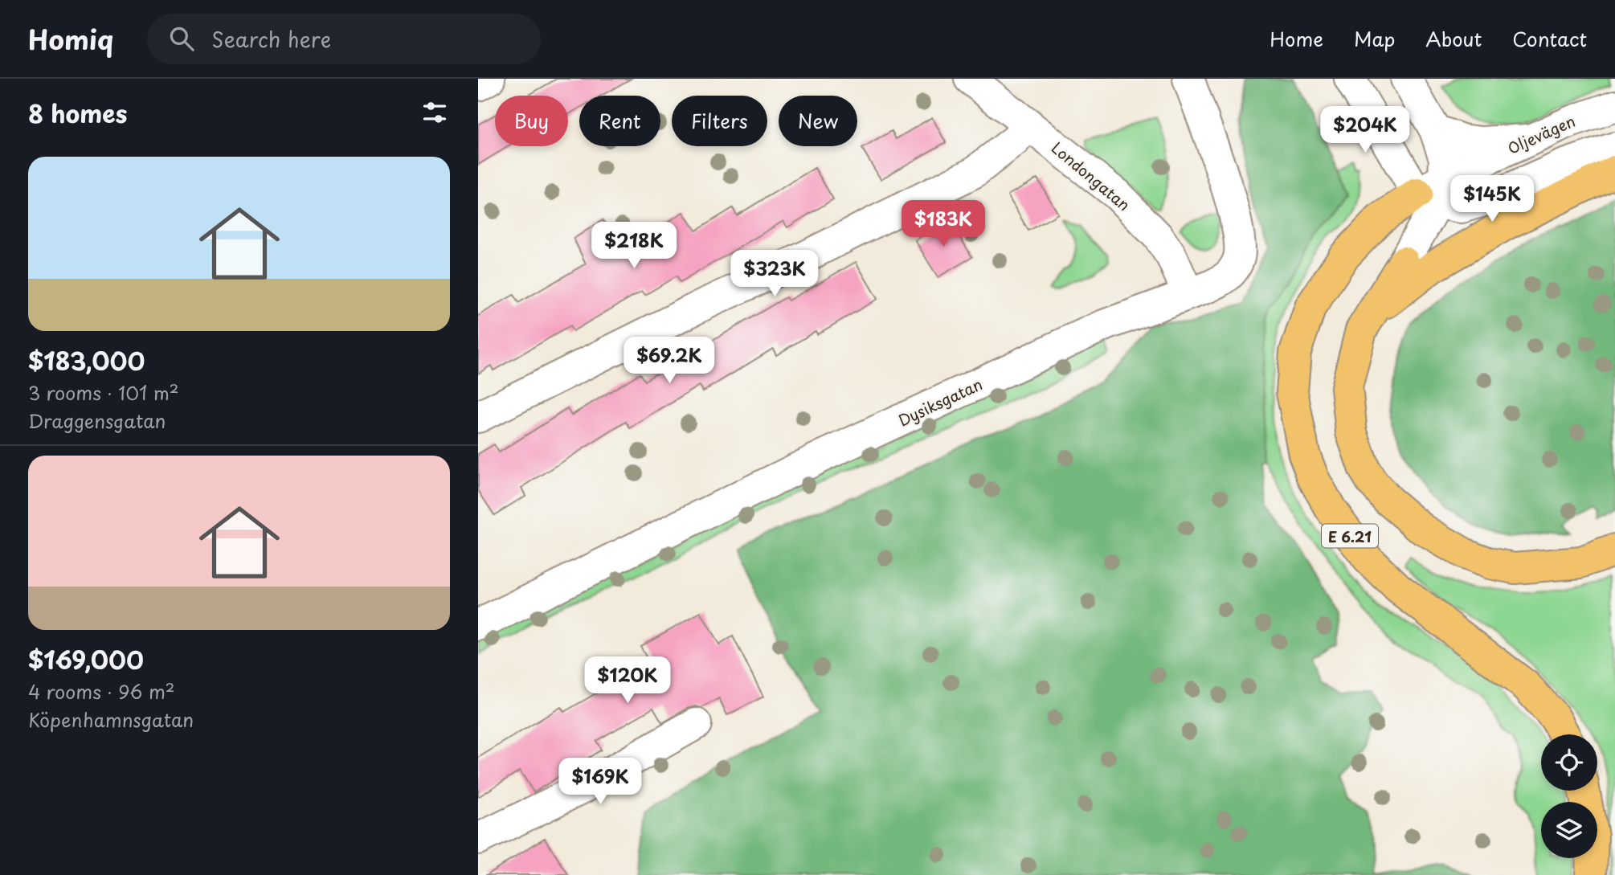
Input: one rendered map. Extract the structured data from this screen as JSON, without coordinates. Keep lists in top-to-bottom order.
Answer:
{
  "streets": {
    "highway": ["E 6.21"],
    "street": ["Oljevägen", "Londongatan", "Dysiksgatan"]
  },
  "crossings": [
    ["Oljevägen", "E 6.21"],
    ["Londongatan", "Dysiksgatan"]
  ],
  "page": {
    "header": "Homiq",
    "search": "Search here",
    "nav": [
      "Home",
      "Map",
      "About",
      "Contact"
    ],
    "heading": "8 homes",
    "chip": [
      "Buy",
      "Rent",
      "Filters",
      "New"
    ],
    "price": [
      "$204K",
      "$145K",
      "$183K",
      "$218K",
      "$323K",
      "$69.2K",
      "$120K",
      "$169K"
    ],
    "list": [
      {
        "name": "$183,000",
        "note": "3 rooms · 101 m² · Draggensgatan"
      },
      {
        "name": "$169,000",
        "note": "4 rooms · 96 m² · Köpenhamnsgatan"
      }
    ]
  }
}
